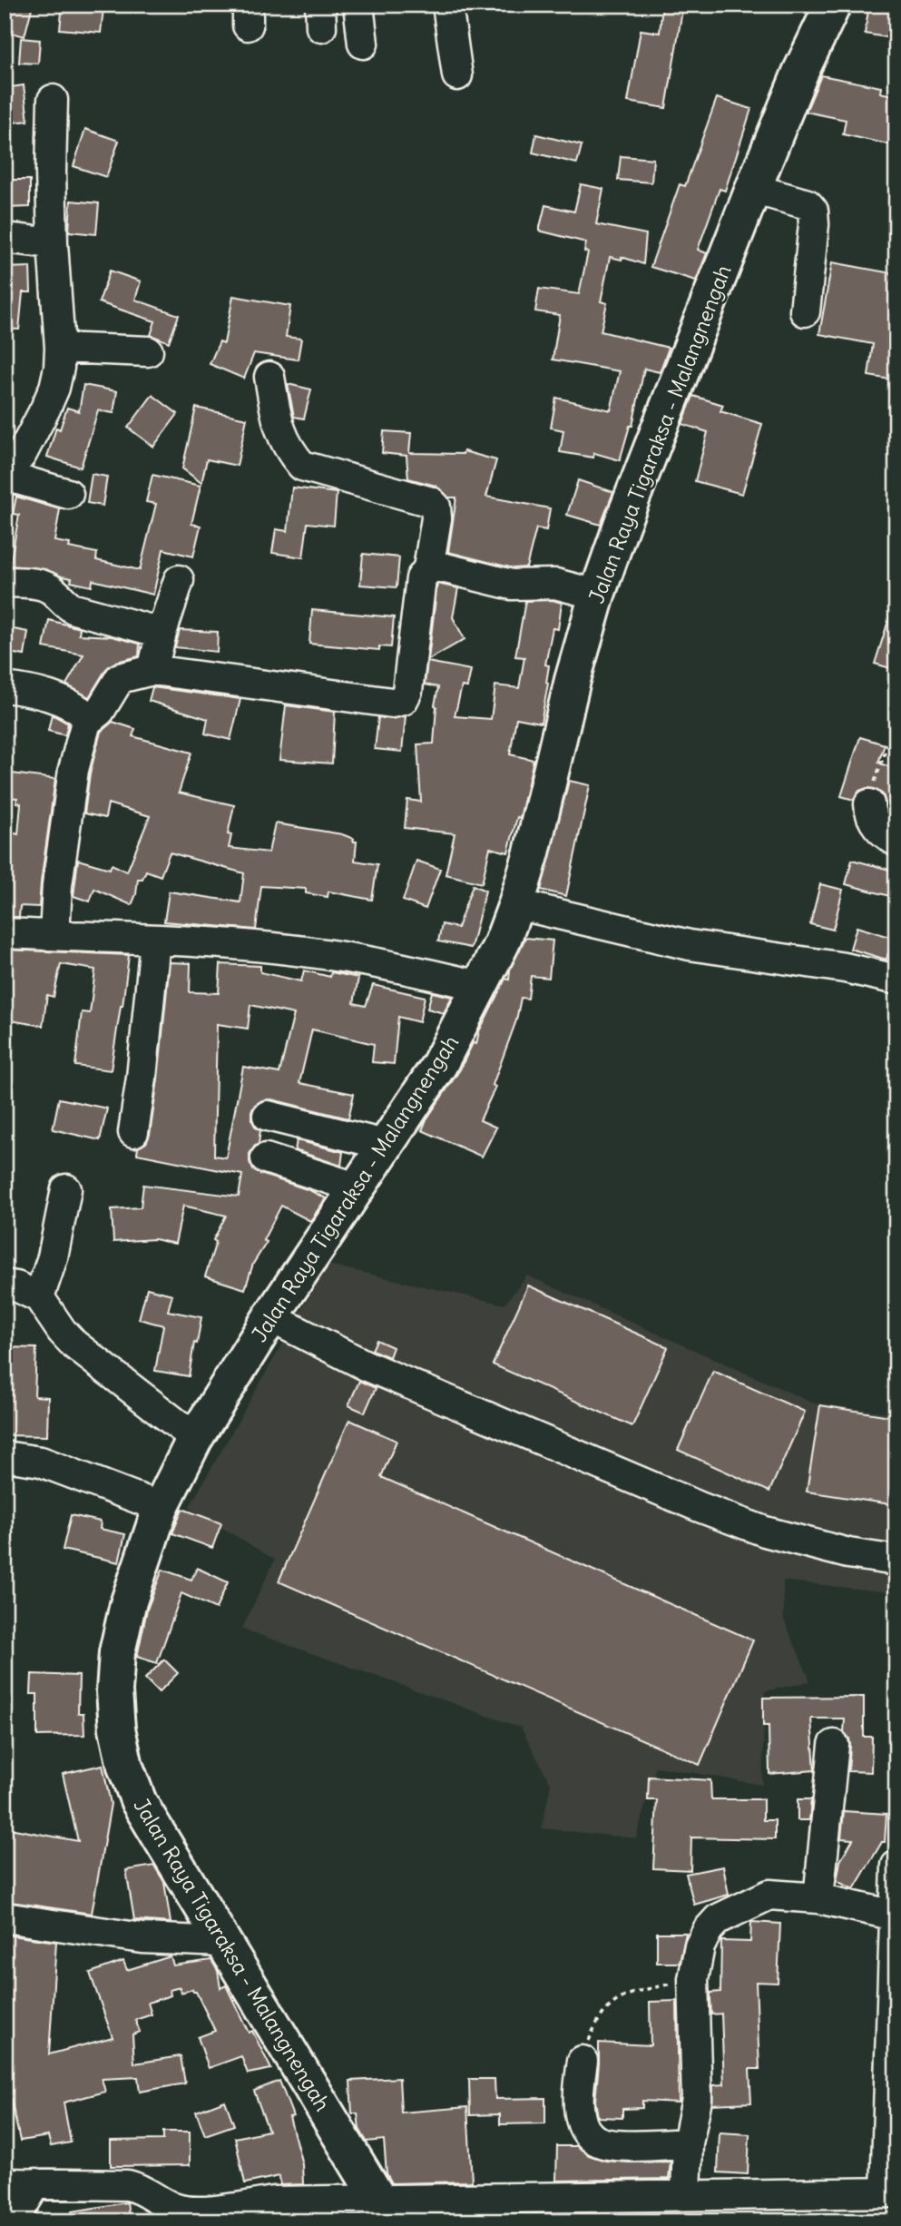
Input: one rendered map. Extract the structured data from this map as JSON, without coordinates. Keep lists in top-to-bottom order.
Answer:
{
  "streets": {
    "main road": ["Jalan Raya Tigaraksa - Malangnengah"]
  }
}
